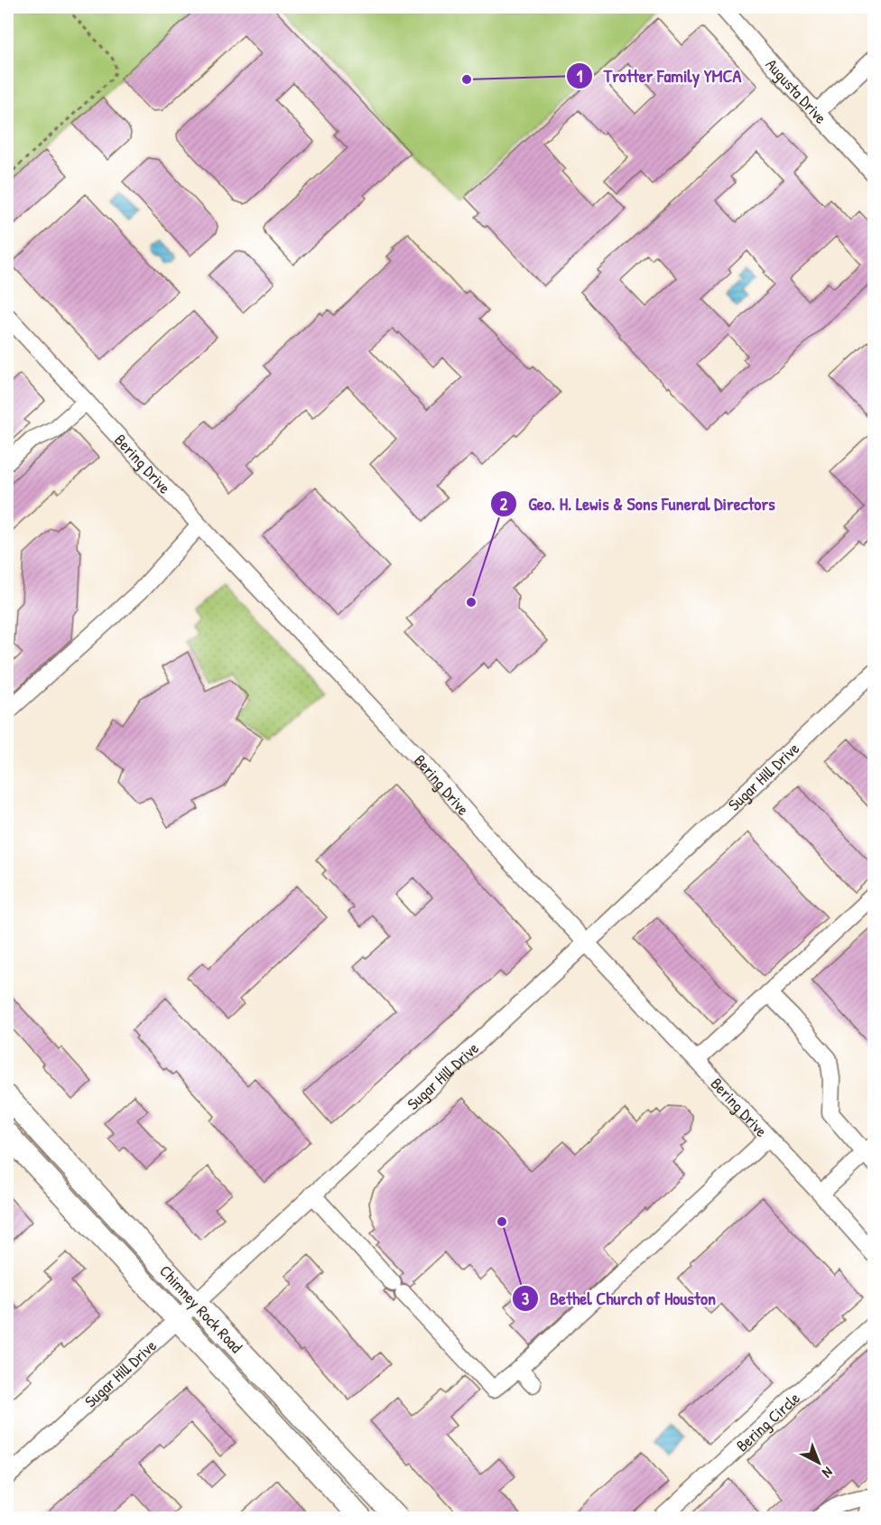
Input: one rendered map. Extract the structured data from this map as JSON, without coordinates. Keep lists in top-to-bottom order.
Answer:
{
  "streets": {
    "main road": ["Chimney Rock Road"],
    "street": [
      "Augusta Drive",
      "Bering Drive",
      "Sugar Hill Drive",
      "Bering Circle"
    ]
  },
  "crossings": [
    ["Bering Drive", "Sugar Hill Drive"],
    ["Sugar Hill Drive", "Chimney Rock Road"]
  ],
  "places": ["Trotter Family YMCA", "Geo. H. Lewis & Sons Funeral Directors", "Bethel Church of Houston"],
  "north": "bottom right"
}
